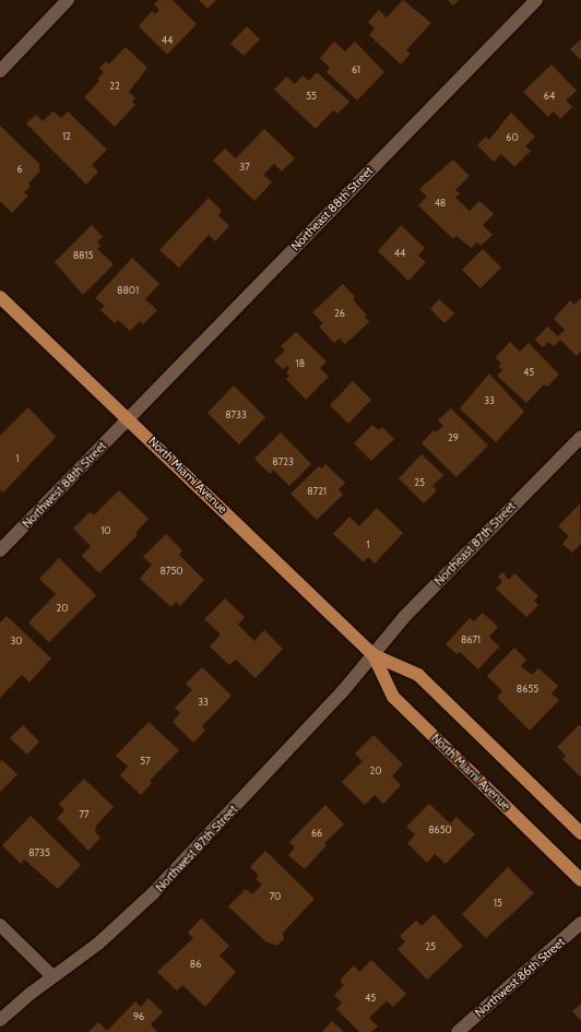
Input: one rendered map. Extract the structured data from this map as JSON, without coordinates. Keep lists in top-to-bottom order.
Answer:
{
  "streets": {
    "main road": ["North Miami Avenue"],
    "street": [
      "Northeast 88th Street",
      "Northwest 88th Street",
      "Northeast 87th Street",
      "Northwest 87th Street",
      "Northwest 86th Street"
    ]
  },
  "crossings": [
    ["Northeast 88th Street", "North Miami Avenue"],
    ["Northeast 88th Street", "Northwest 88th Street"],
    ["North Miami Avenue", "Northwest 88th Street"],
    ["North Miami Avenue", "Northeast 87th Street"],
    ["North Miami Avenue", "Northwest 87th Street"],
    ["Northeast 87th Street", "Northwest 87th Street"]
  ],
  "house_numbers": [
    "44",
    "61",
    "22",
    "55",
    "64",
    "12",
    "60",
    "37",
    "6",
    "48",
    "44",
    "8815",
    "8801",
    "26",
    "18",
    "45",
    "33",
    "8733",
    "29",
    "1",
    "8723",
    "25",
    "8721",
    "10",
    "1",
    "8750",
    "20",
    "8671",
    "30",
    "8655",
    "33",
    "57",
    "20",
    "77",
    "8650",
    "66",
    "8735",
    "70",
    "15",
    "25",
    "86",
    "45",
    "96"
  ]
}
